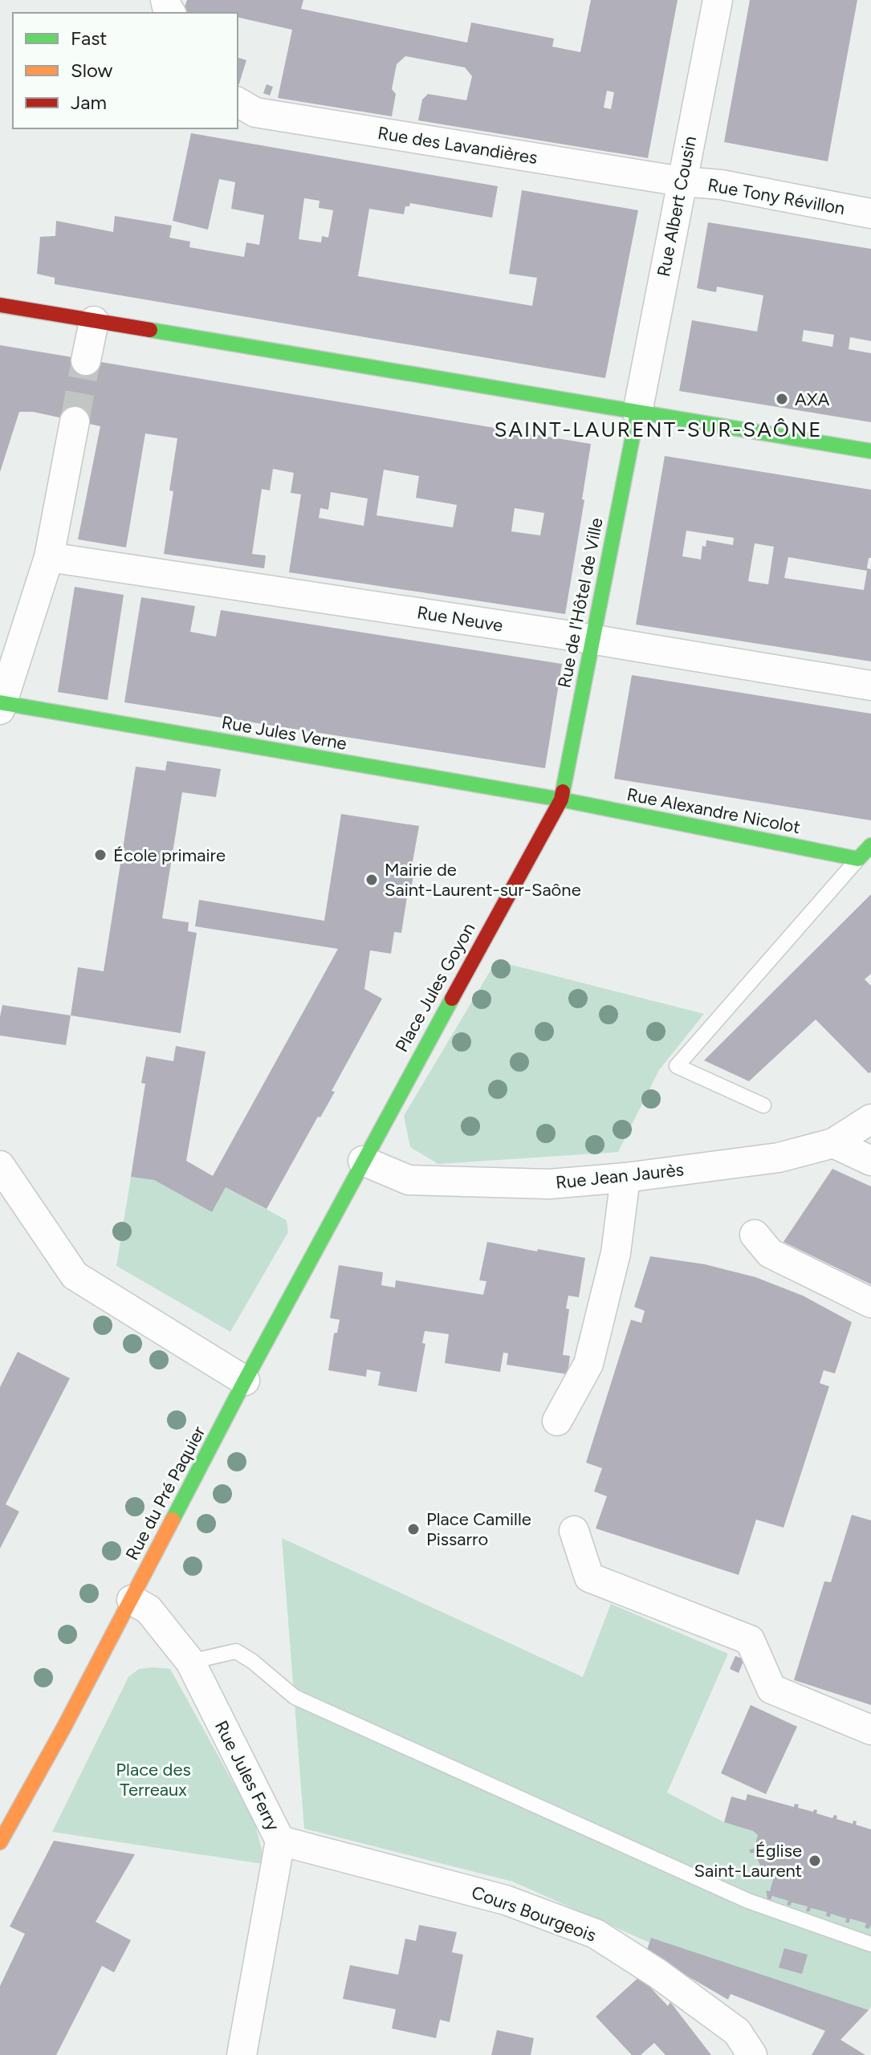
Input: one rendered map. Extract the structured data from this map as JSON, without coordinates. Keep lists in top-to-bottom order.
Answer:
{
  "streets": {
    "street": [
      "Rue des Lavandières",
      "Rue Tony Révillon",
      "Rue Albert Cousin",
      "Rue de l'Hôtel de Ville",
      "Rue Neuve",
      "Rue Jules Verne",
      "Rue Alexandre Nicolot",
      "Place Jules Goyon",
      "Rue Jean Jaurès",
      "Rue du Pré Paquier",
      "Rue Jules Ferry",
      "Cours Bourgeois"
    ]
  },
  "crossings": [
    ["Rue des Lavandières", "Rue Tony Révillon"],
    ["Rue des Lavandières", "Rue Albert Cousin"],
    ["Rue Tony Révillon", "Rue Albert Cousin"],
    ["Rue Albert Cousin", "Rue de l'Hôtel de Ville"],
    ["Rue de l'Hôtel de Ville", "Rue Neuve"],
    ["Rue de l'Hôtel de Ville", "Rue Jules Verne"],
    ["Rue de l'Hôtel de Ville", "Rue Alexandre Nicolot"],
    ["Rue de l'Hôtel de Ville", "Place Jules Goyon"],
    ["Rue Jules Verne", "Rue Alexandre Nicolot"],
    ["Rue Jules Verne", "Place Jules Goyon"],
    ["Rue Alexandre Nicolot", "Place Jules Goyon"],
    ["Place Jules Goyon", "Rue Jean Jaurès"],
    ["Place Jules Goyon", "Rue du Pré Paquier"],
    ["Rue Jean Jaurès", "Rue du Pré Paquier"],
    ["Rue du Pré Paquier", "Rue Jules Ferry"],
    ["Rue Jules Ferry", "Cours Bourgeois"]
  ],
  "districts": ["SAINT-LAURENT-SUR-SAÔNE"],
  "parks": ["Place des Terreaux"],
  "places": [
    "AXA",
    "École primaire",
    "Mairie de Saint-Laurent-sur-Saône",
    "Place Camille Pissarro",
    "Église Saint-Laurent"
  ],
  "legend": ["Fast", "Slow", "Jam"]
}
